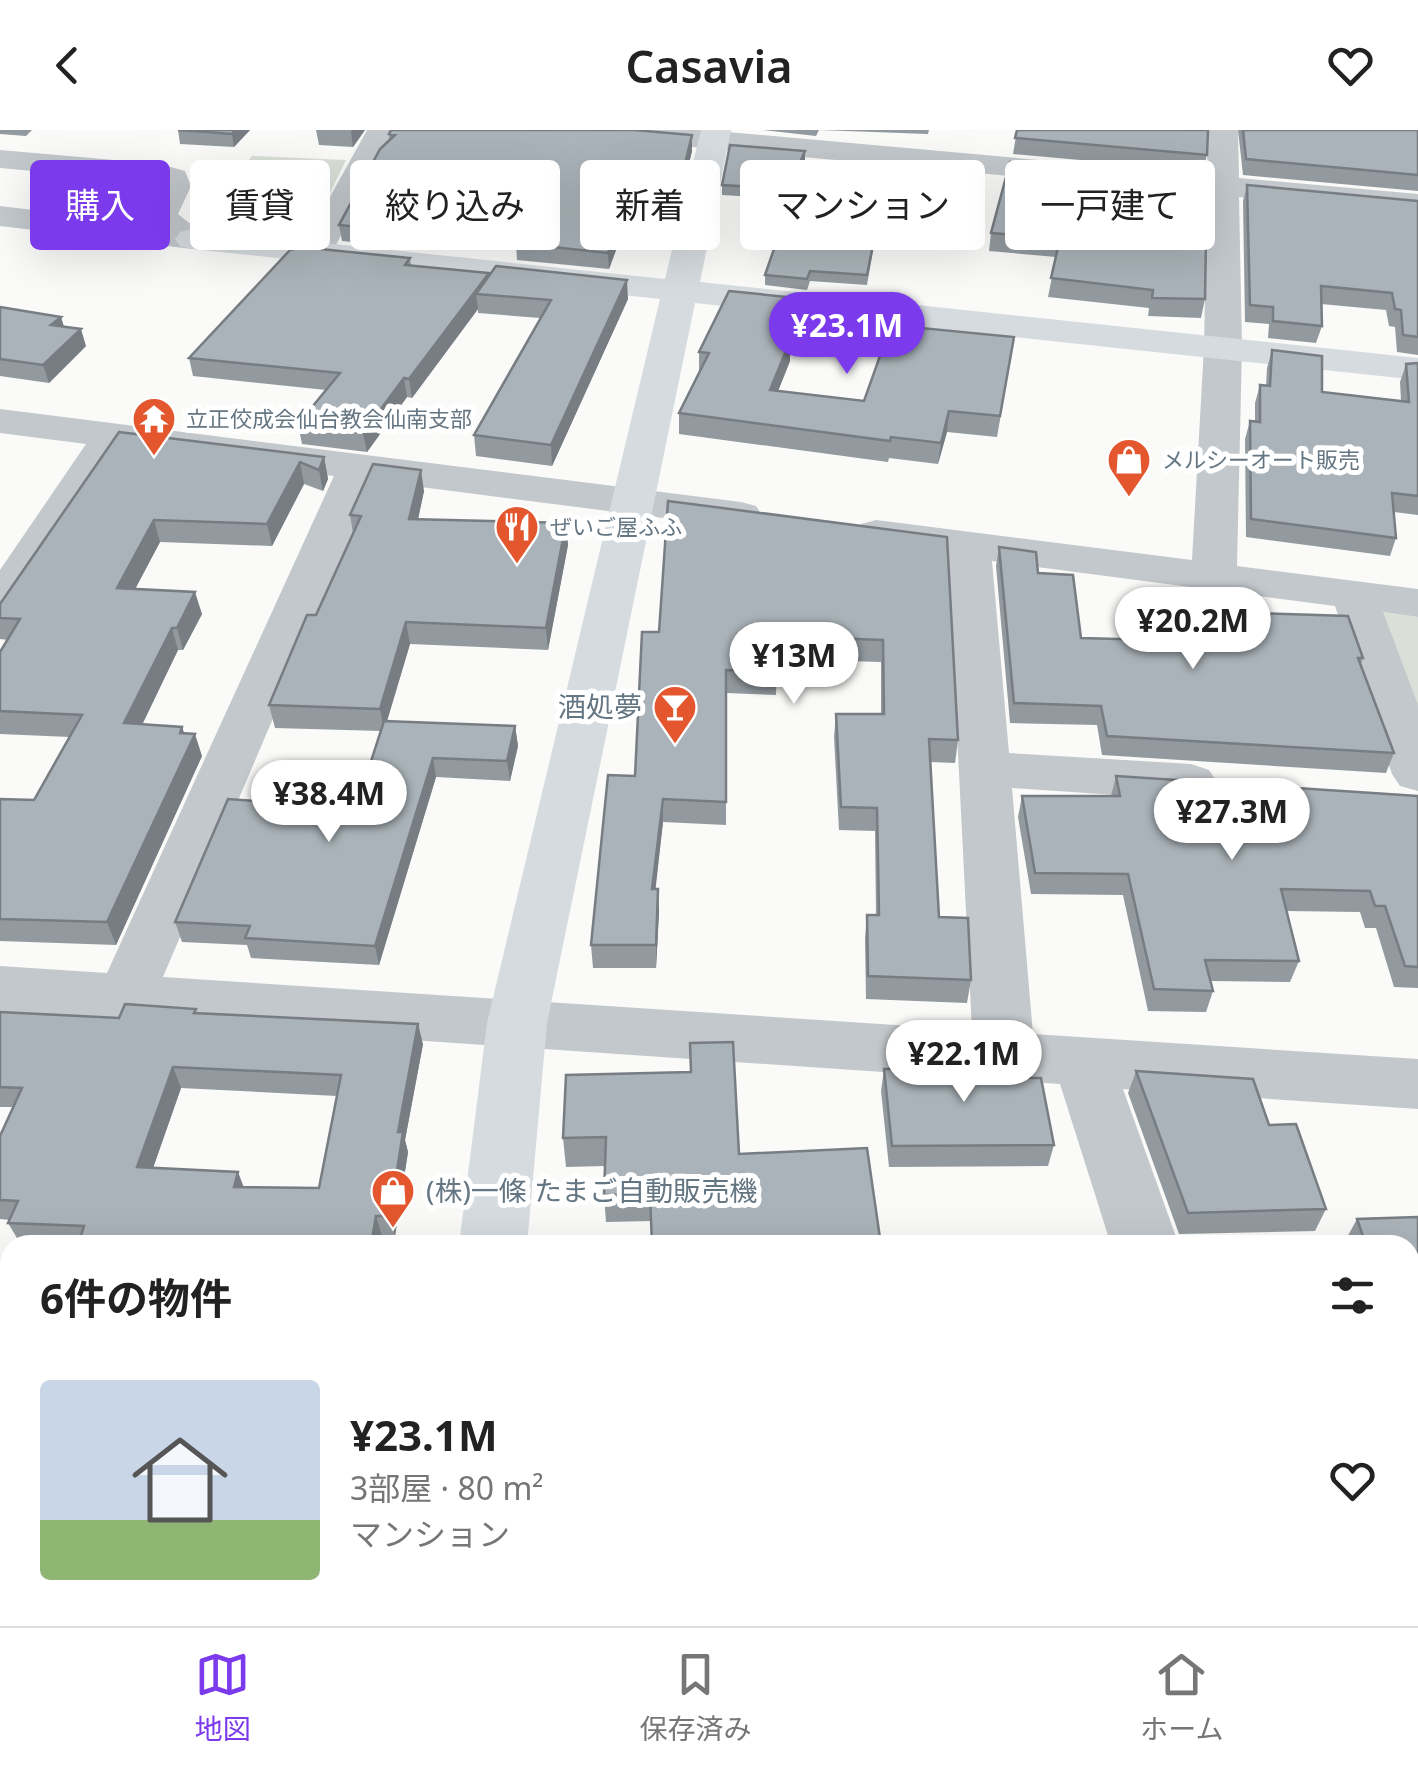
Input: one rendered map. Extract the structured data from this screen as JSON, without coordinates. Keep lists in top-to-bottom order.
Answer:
{
  "places": {
    "temple": ["立正佼成会仙台教会仙南支部"],
    "shop": ["メルシーオート販売", "(株)一條 たまご自動販売機"],
    "restaurant": ["ぜいご屋ふふ"],
    "bar": ["酒処夢"]
  },
  "page": {
    "header": "Casavia",
    "chip": [
      "購入",
      "賃貸",
      "絞り込み",
      "新着",
      "マンション",
      "一戸建て"
    ],
    "price": [
      "¥23.1M",
      "¥20.2M",
      "¥13M",
      "¥38.4M",
      "¥27.3M",
      "¥22.1M"
    ],
    "heading": "6件の物件",
    "list": [
      {
        "name": "¥23.1M",
        "note": "3部屋 · 80 m² · マンション"
      }
    ],
    "tabs": ["地図", "保存済み", "ホーム"]
  }
}
